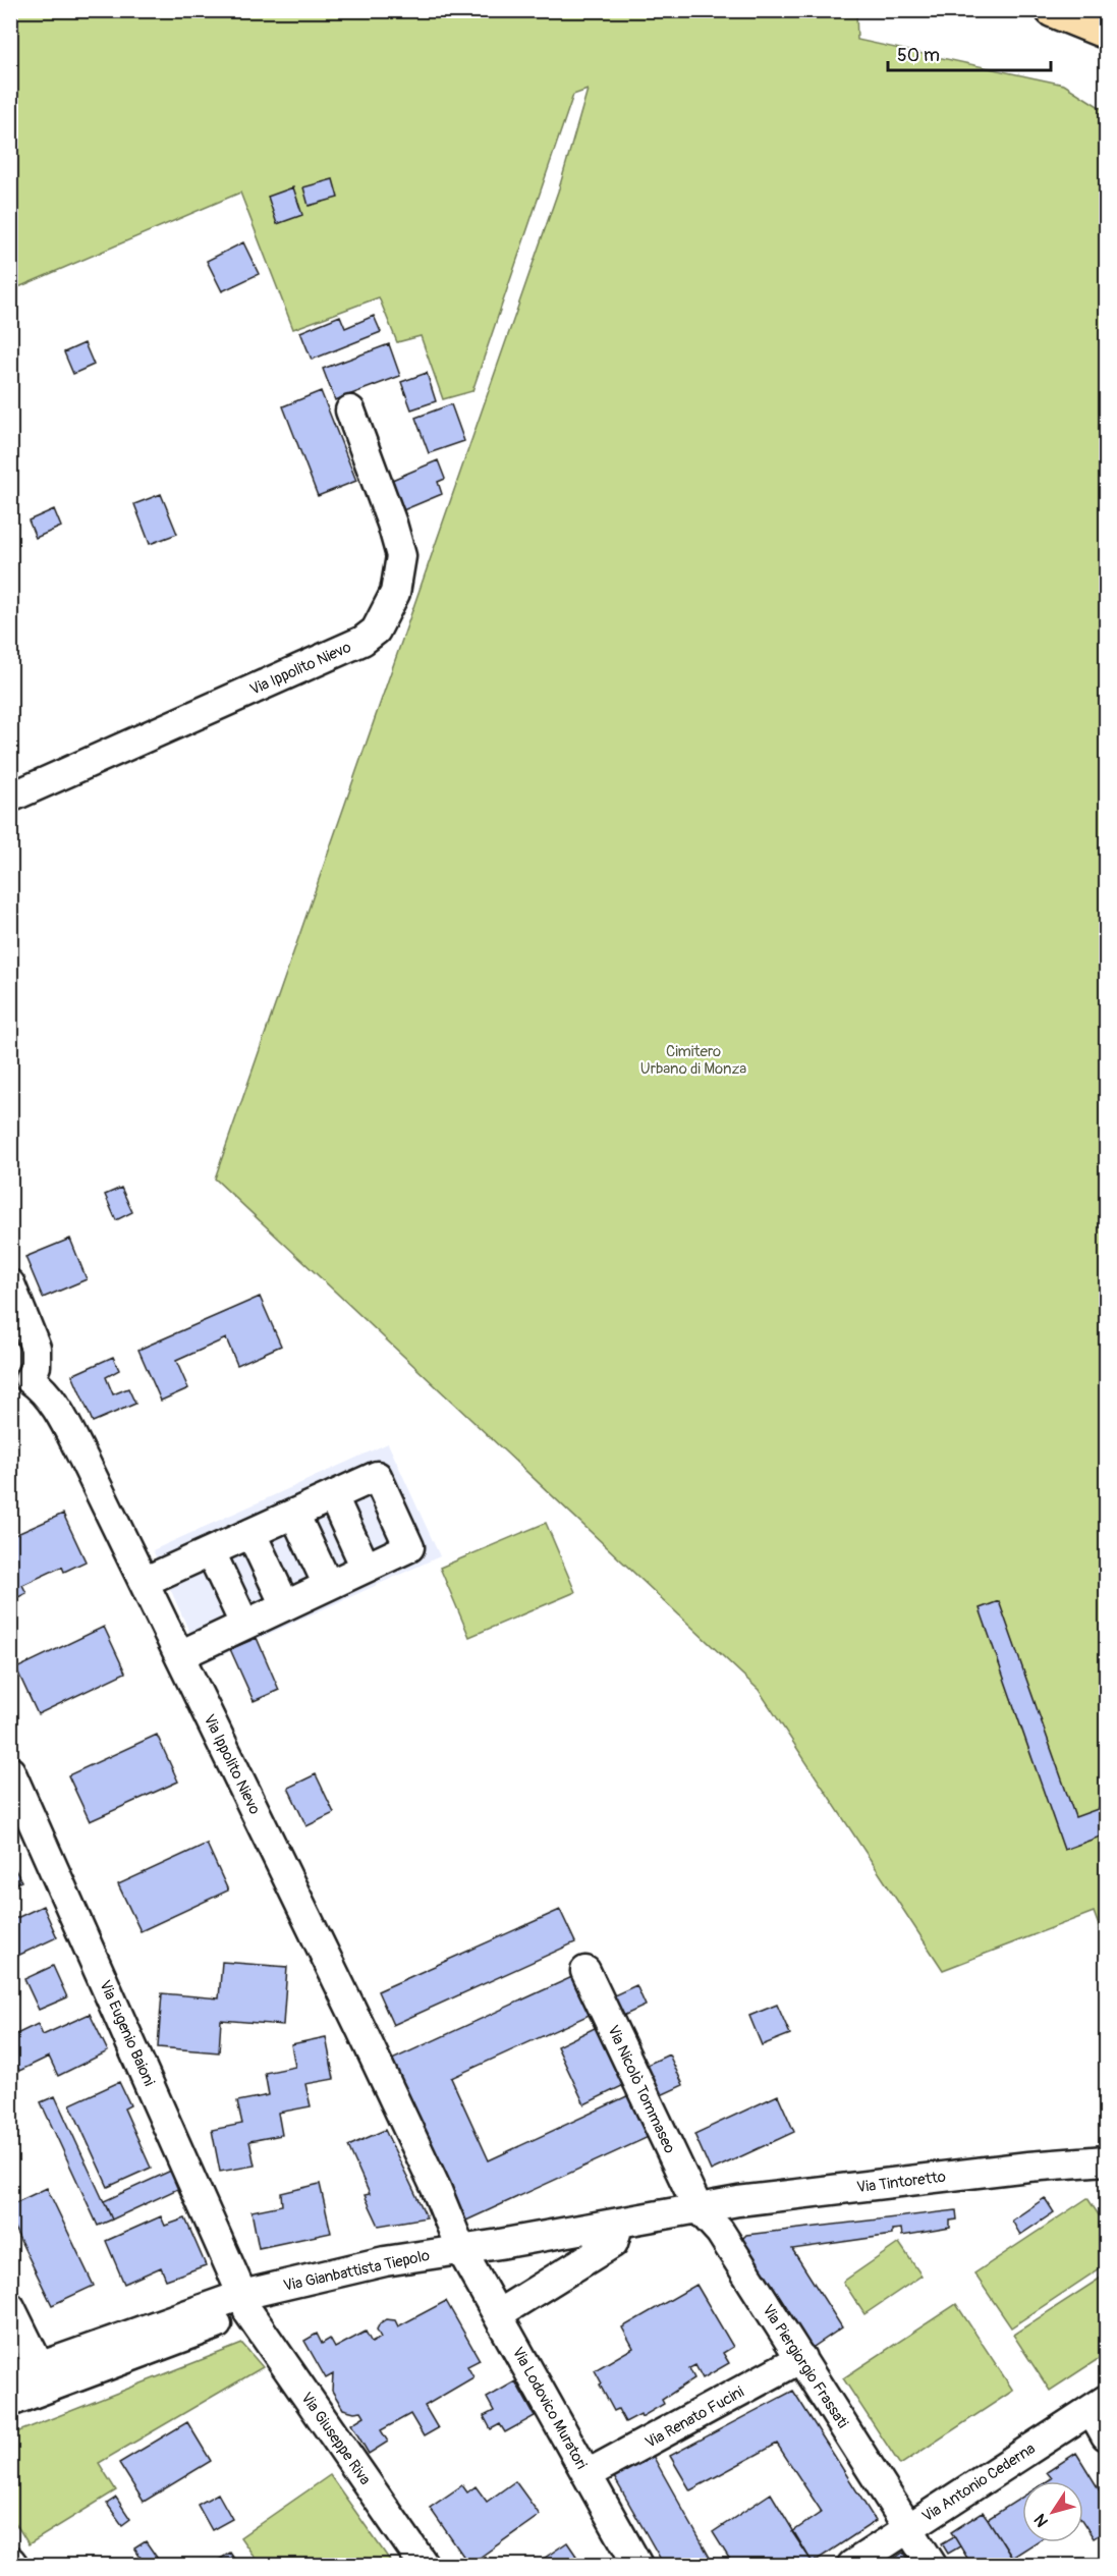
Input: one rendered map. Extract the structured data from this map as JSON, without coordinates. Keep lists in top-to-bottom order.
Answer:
{
  "streets": {
    "street": [
      "Via Ippolito Nievo",
      "Via Eugenio Baioni",
      "Via Nicolò Tommaseo",
      "Via Tintoretto",
      "Via Gianbattista Tiepolo",
      "Via Piergiorgio Frassati",
      "Via Lodovico Muratori",
      "Via Renato Fucini",
      "Via Giuseppe Riva",
      "Via Antonio Cederna"
    ]
  },
  "crossings": [
    ["Via Ippolito Nievo", "Via Gianbattista Tiepolo"],
    ["Via Ippolito Nievo", "Via Lodovico Muratori"],
    ["Via Eugenio Baioni", "Via Gianbattista Tiepolo"],
    ["Via Eugenio Baioni", "Via Giuseppe Riva"],
    ["Via Nicolò Tommaseo", "Via Tintoretto"],
    ["Via Nicolò Tommaseo", "Via Piergiorgio Frassati"],
    ["Via Tintoretto", "Via Gianbattista Tiepolo"],
    ["Via Tintoretto", "Via Piergiorgio Frassati"],
    ["Via Gianbattista Tiepolo", "Via Lodovico Muratori"],
    ["Via Gianbattista Tiepolo", "Via Giuseppe Riva"],
    ["Via Piergiorgio Frassati", "Via Renato Fucini"],
    ["Via Piergiorgio Frassati", "Via Antonio Cederna"],
    ["Via Lodovico Muratori", "Via Renato Fucini"]
  ],
  "parks": ["Cimitero Urbano di Monza"],
  "scale_bar": "50 m",
  "north": "bottom left"
}
